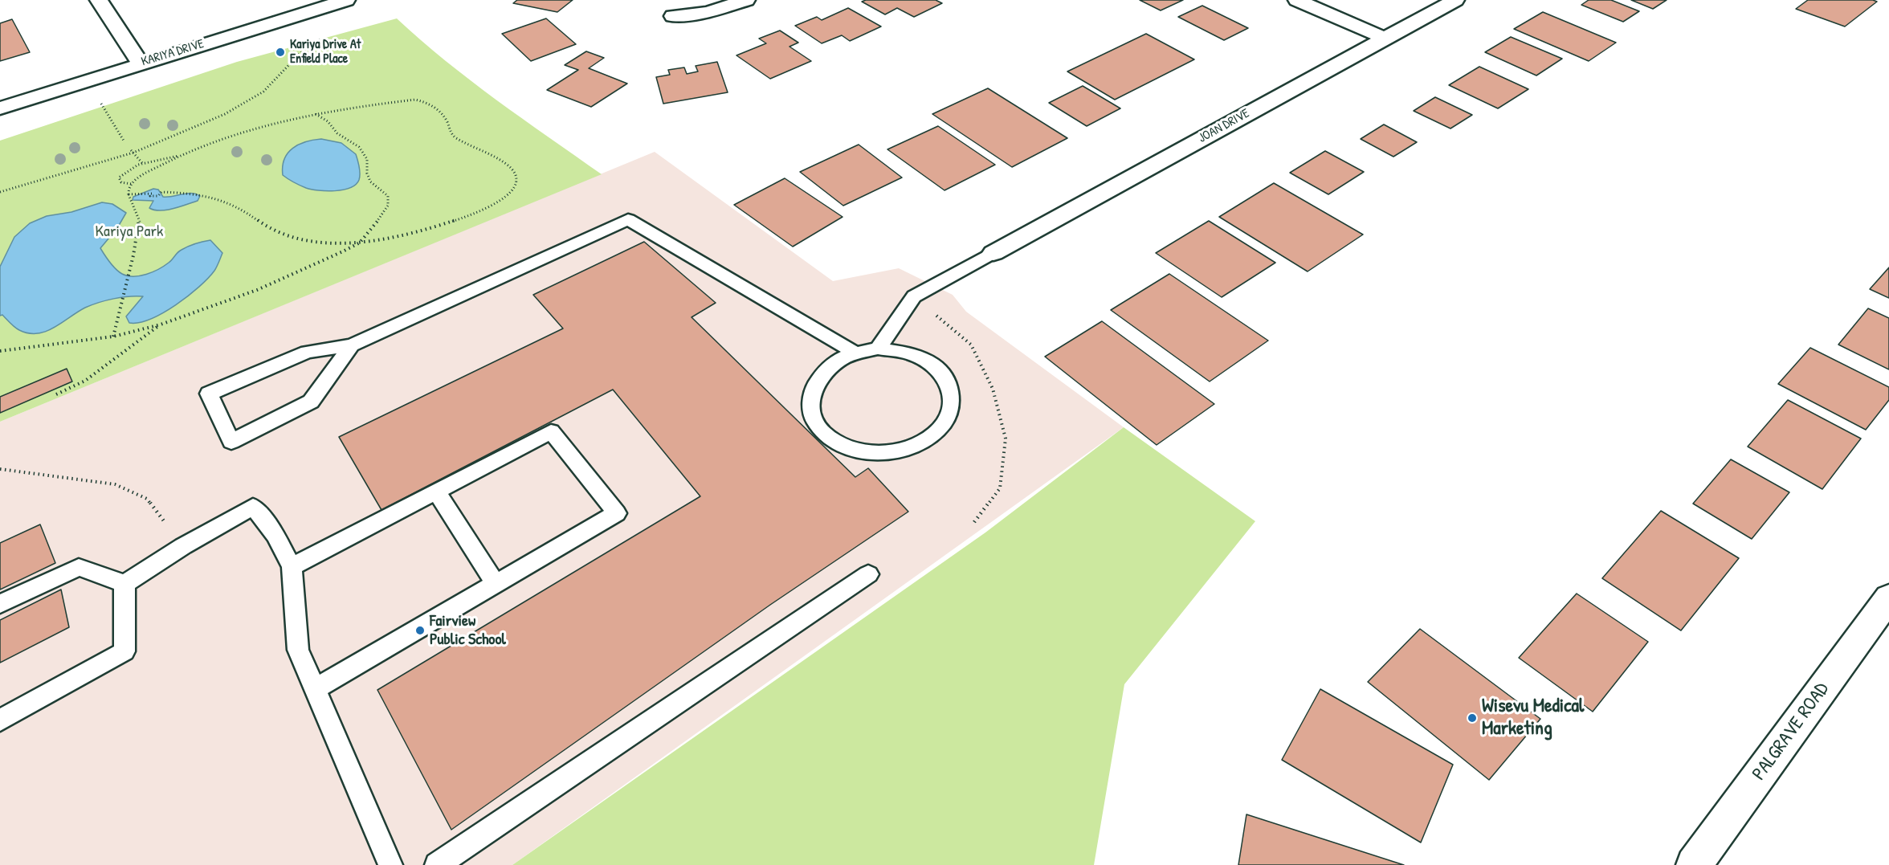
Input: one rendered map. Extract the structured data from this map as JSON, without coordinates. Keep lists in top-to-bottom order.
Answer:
{
  "streets": {
    "street": ["KARIYA DRIVE", "JOAN DRIVE", "PALGRAVE ROAD"]
  },
  "parks": ["Kariya Park"],
  "places": ["Kariya Drive At Enfield Place", "Fairview Public School", "Wisevu Medical Marketing"]
}
